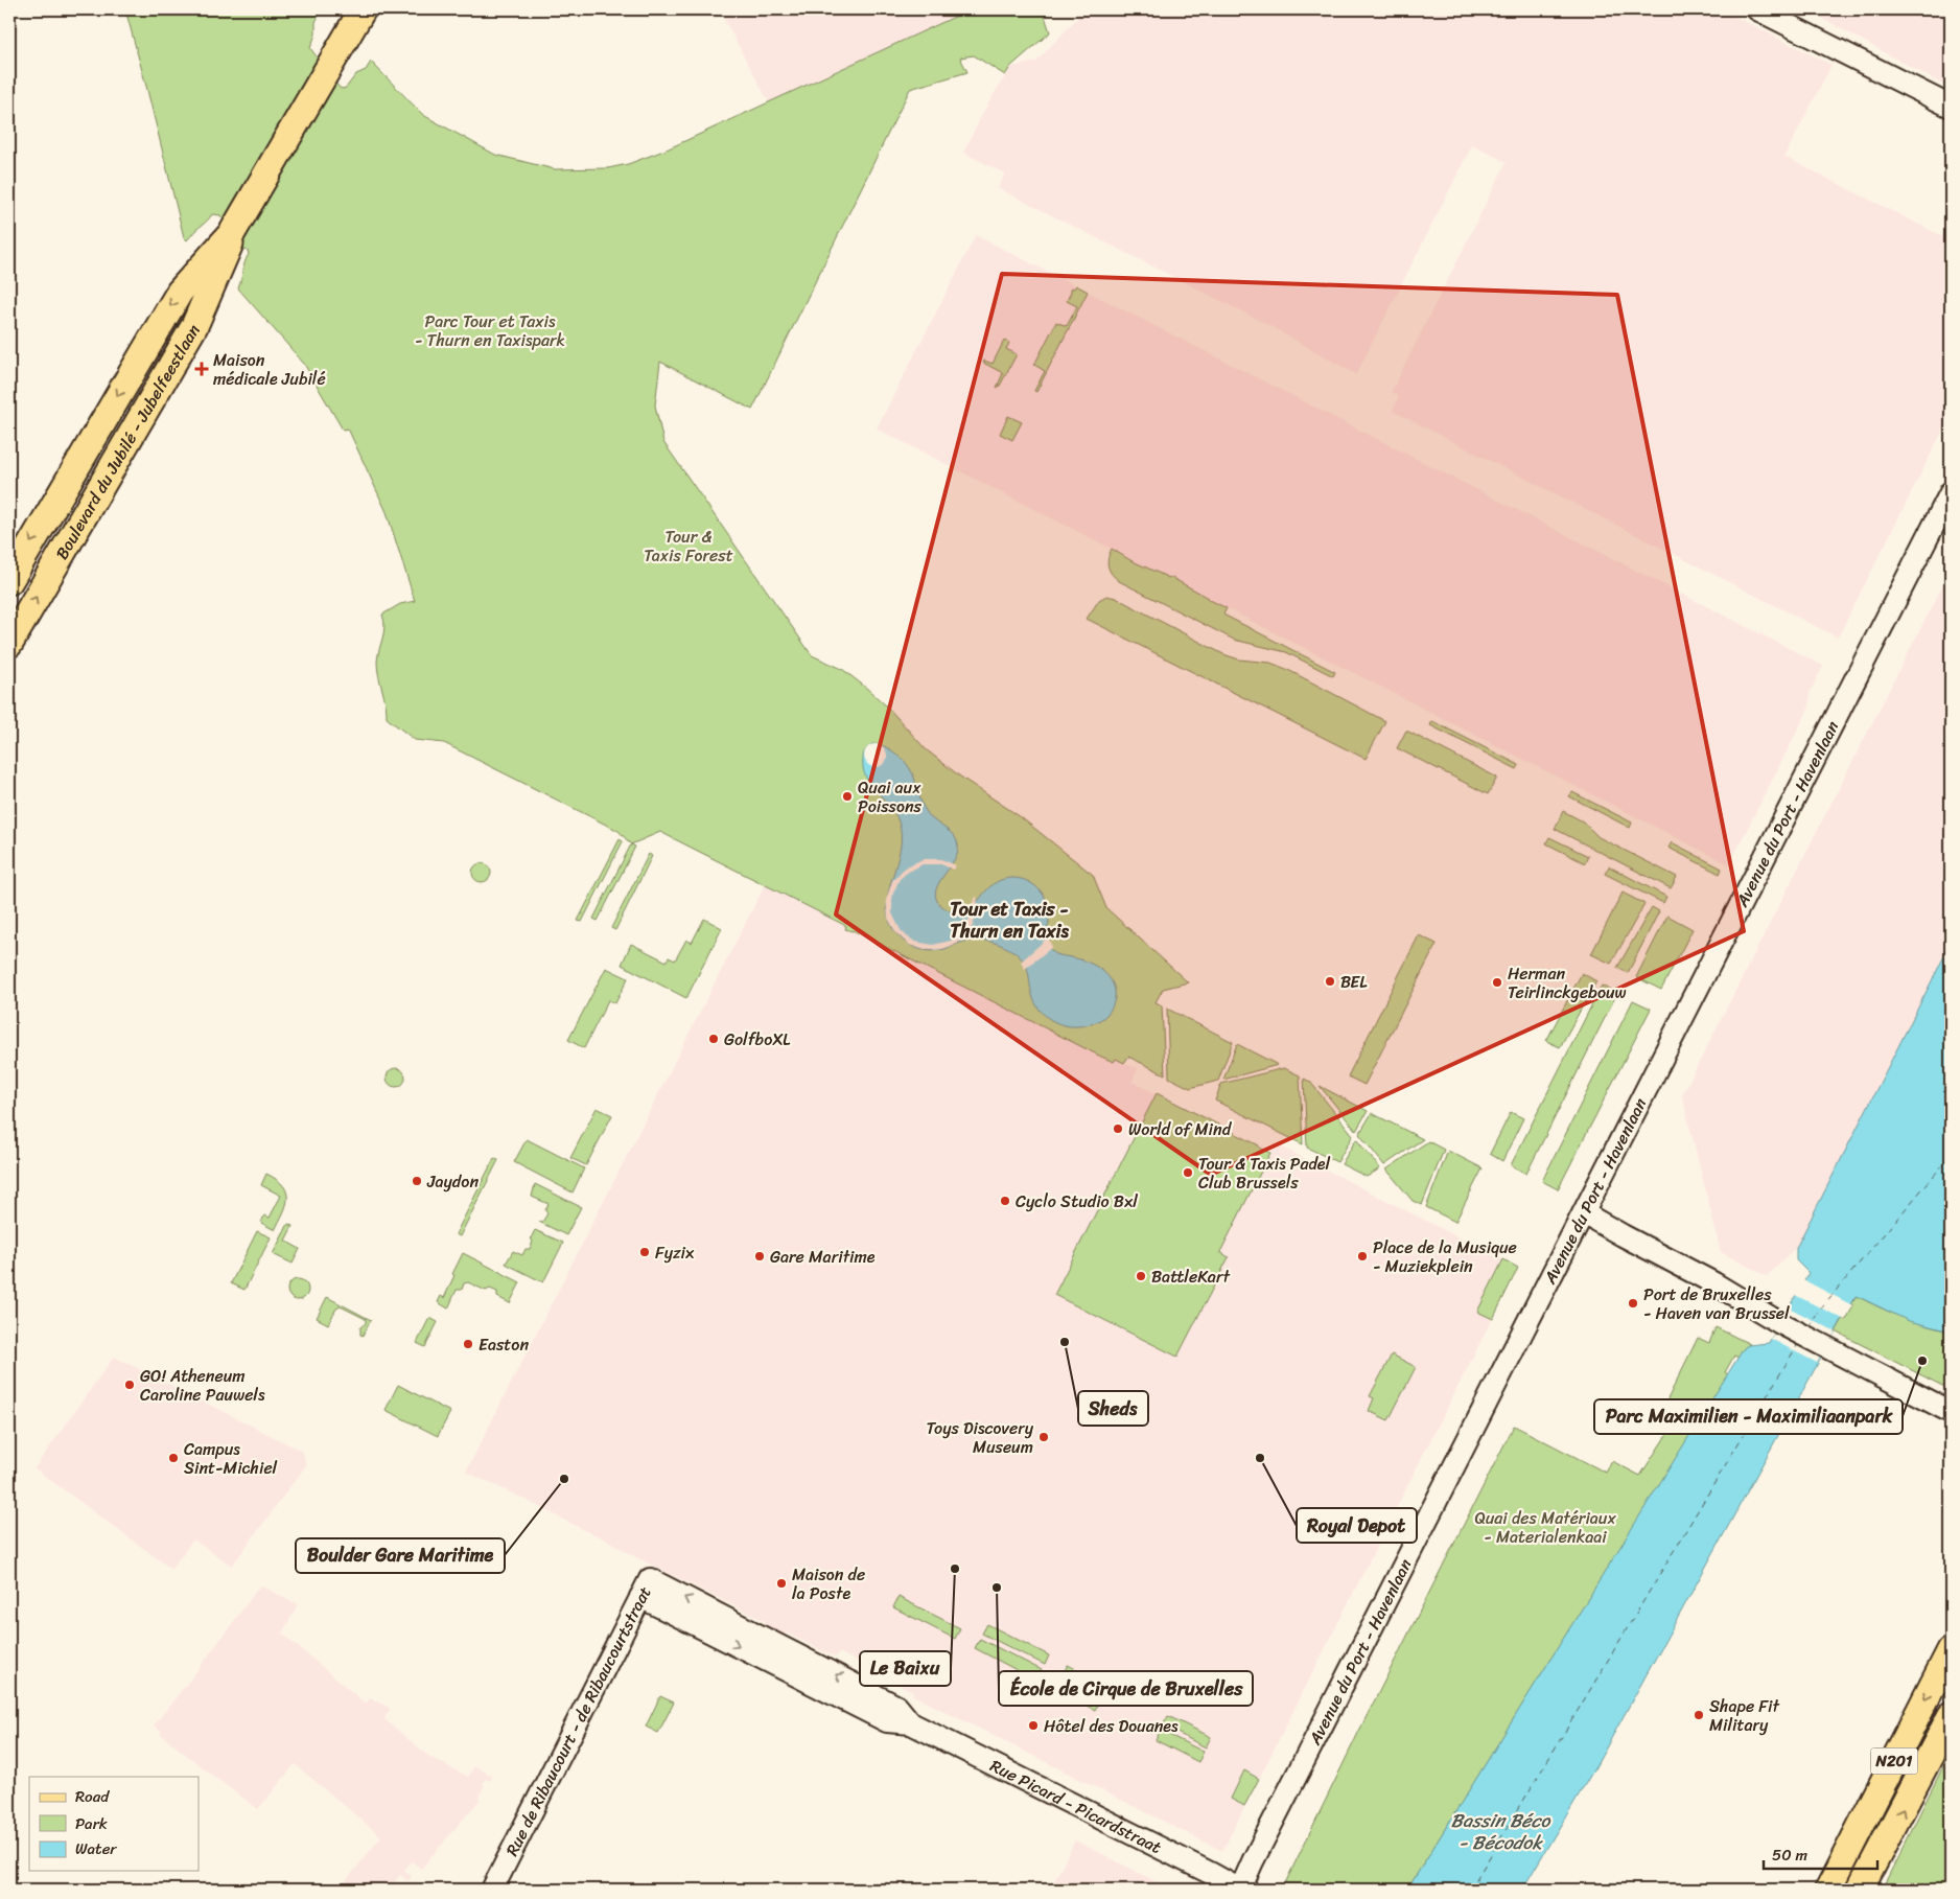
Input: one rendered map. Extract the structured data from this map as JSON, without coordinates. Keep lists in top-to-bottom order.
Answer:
{
  "streets": {
    "main road": ["Boulevard du Jubilé - Jubelfeestlaan", "N201"],
    "street": ["Avenue du Port - Havenlaan", "Rue de Ribaucourt - de Ribaucourtstraat", "Rue Picard - Picardstraat"]
  },
  "crossings": [
    ["Avenue du Port - Havenlaan", "Rue Picard - Picardstraat"],
    ["Rue de Ribaucourt - de Ribaucourtstraat", "Rue Picard - Picardstraat"]
  ],
  "districts": ["Tour et Taxis - Thurn en Taxis"],
  "water": ["Bassin Béco - Bécodok"],
  "parks": ["Parc Tour et Taxis - Thurn en Taxispark", "Tour & Taxis Forest", "Quai des Matériaux - Materialenkaai"],
  "places": {
    "health": ["Maison médicale Jubilé"],
    "other": [
      "Quai aux Poissons",
      "BEL",
      "Herman Teirlinckgebouw",
      "GolfboXL",
      "World of Mind",
      "Tour & Taxis Padel Club Brussels",
      "Jaydon",
      "Cyclo Studio Bxl",
      "Fyzix",
      "Gare Maritime",
      "Place de la Musique - Muziekplein",
      "BattleKart",
      "Port de Bruxelles - Haven van Brussel",
      "Sheds",
      "Easton",
      "Parc Maximilien - Maximiliaanpark",
      "GO! Atheneum Caroline Pauwels",
      "Toys Discovery Museum",
      "Campus Sint-Michiel",
      "Royal Depot",
      "Boulder Gare Maritime",
      "Le Baixu",
      "Maison de la Poste",
      "École de Cirque de Bruxelles",
      "Shape Fit Military",
      "Hôtel des Douanes"
    ]
  },
  "legend": ["Road", "Park", "Water"],
  "scale_bar": "50 m"
}
